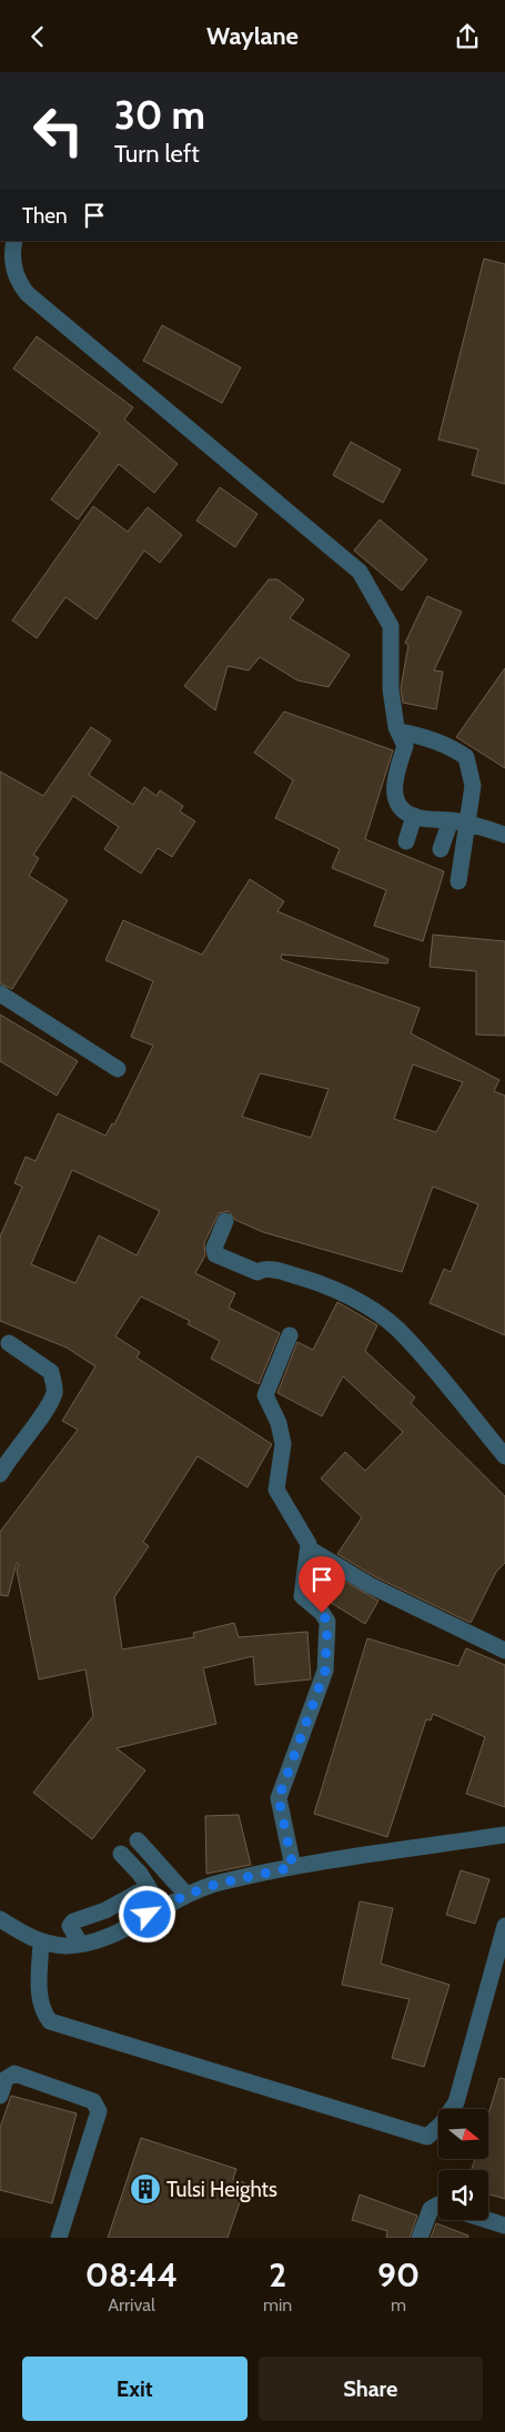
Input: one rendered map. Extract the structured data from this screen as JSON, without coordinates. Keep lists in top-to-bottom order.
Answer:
{
  "places": {
    "building": ["Tulsi Heights"]
  },
  "north": "right",
  "page": {
    "header": "Waylane",
    "turn": ["30 m", "Turn left"],
    "then": "Then",
    "eta": [
      "08:44",
      "Arrival",
      "2",
      "min",
      "90",
      "m"
    ],
    "buttons": ["Exit", "Share"]
  }
}
